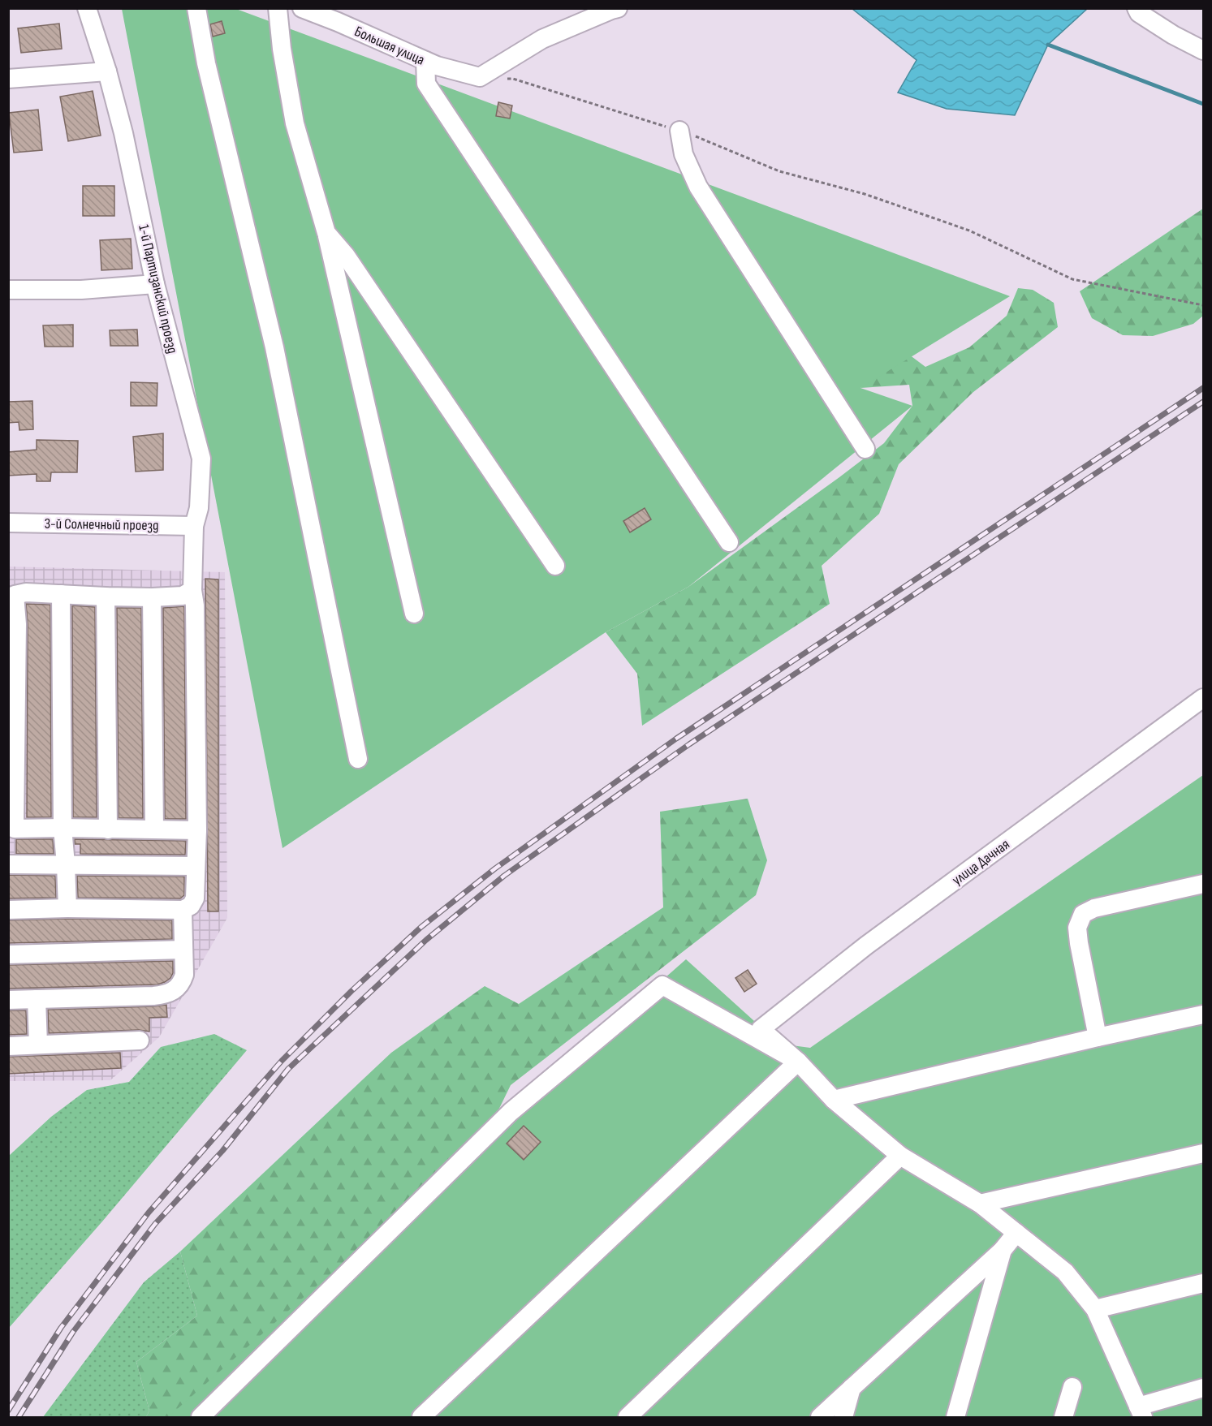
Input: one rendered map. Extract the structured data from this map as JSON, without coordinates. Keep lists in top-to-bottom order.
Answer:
{
  "streets": {
    "street": [
      "Большая улица",
      "1-й Партизанский проезд",
      "3-й Солнечный проезд",
      "улица Дачная"
    ]
  },
  "crossings": [
    ["1-й Партизанский проезд", "3-й Солнечный проезд"]
  ]
}
